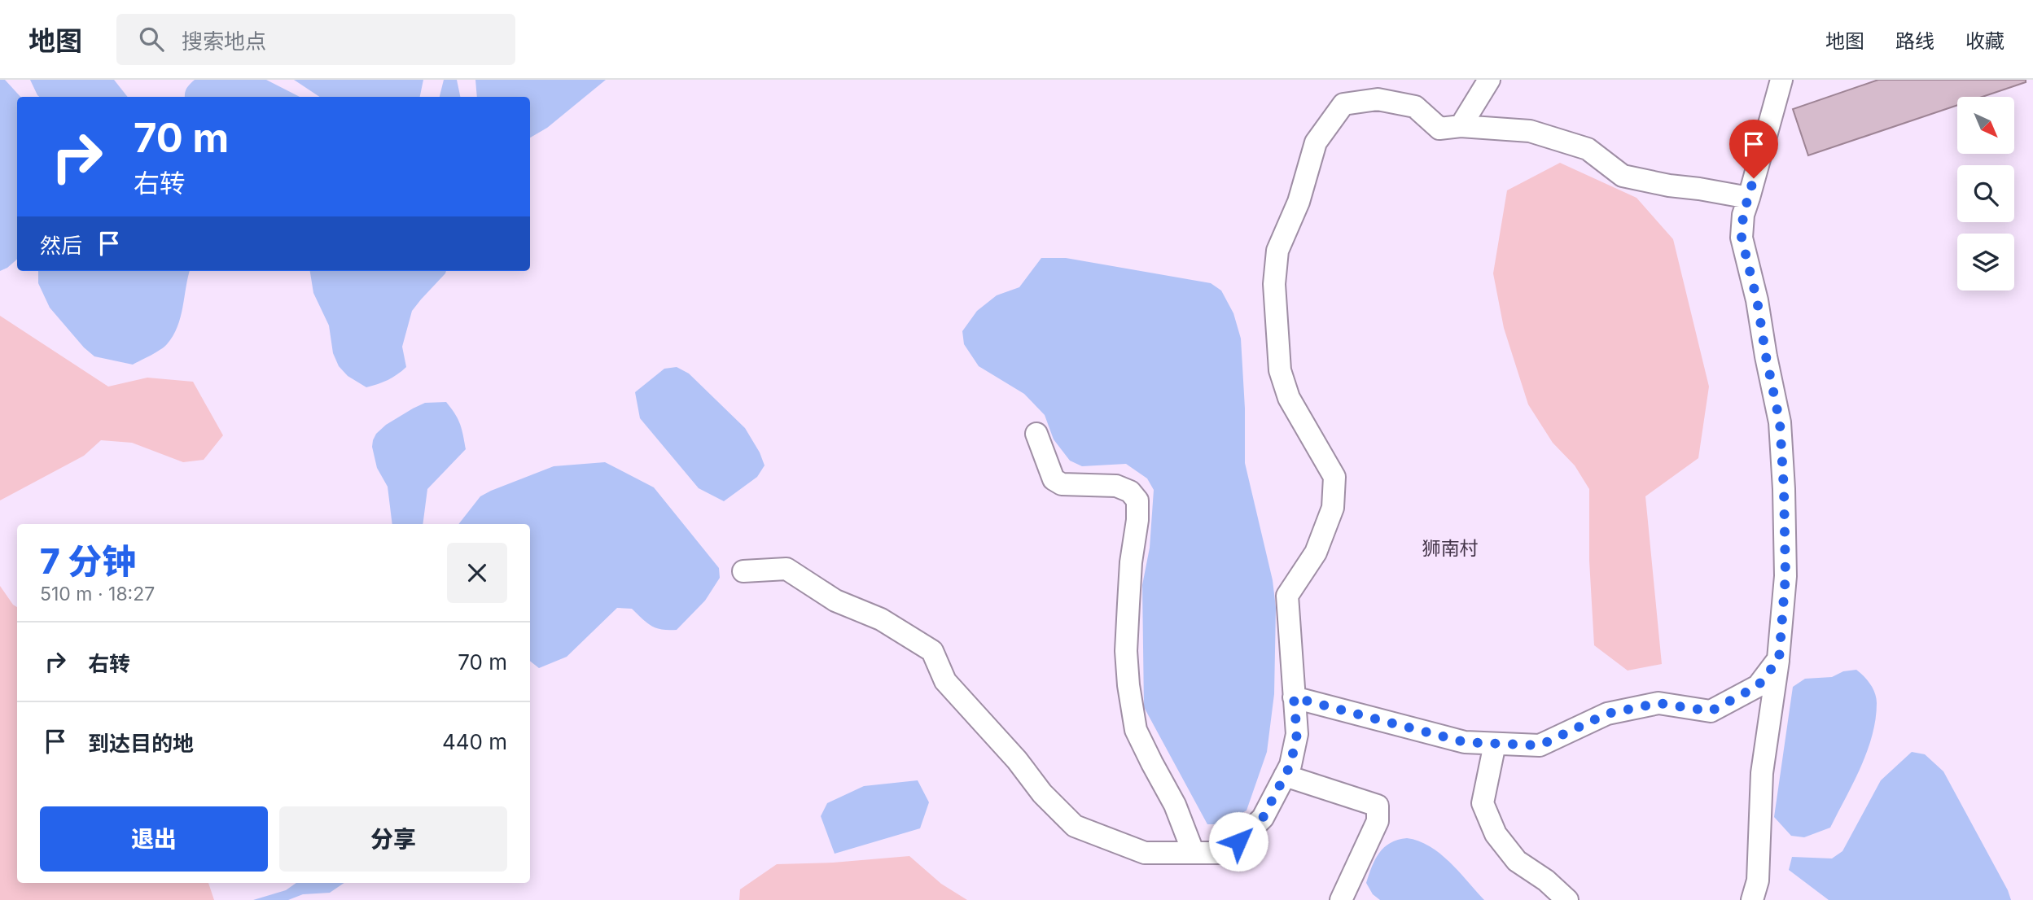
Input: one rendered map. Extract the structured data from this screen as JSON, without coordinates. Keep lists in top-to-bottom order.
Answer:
{
  "districts": ["狮南村"],
  "north": "bottom right",
  "page": {
    "header": "地图",
    "search": "搜索地点",
    "nav": ["地图", "路线", "收藏"],
    "turn": ["70 m", "右转"],
    "then": "然后",
    "heading": ["7 分钟", "510 m · 18:27"],
    "list": [
      {
        "name": "右转",
        "value": "70 m"
      },
      {
        "name": "到达目的地",
        "value": "440 m"
      }
    ],
    "buttons": ["退出", "分享"]
  }
}
